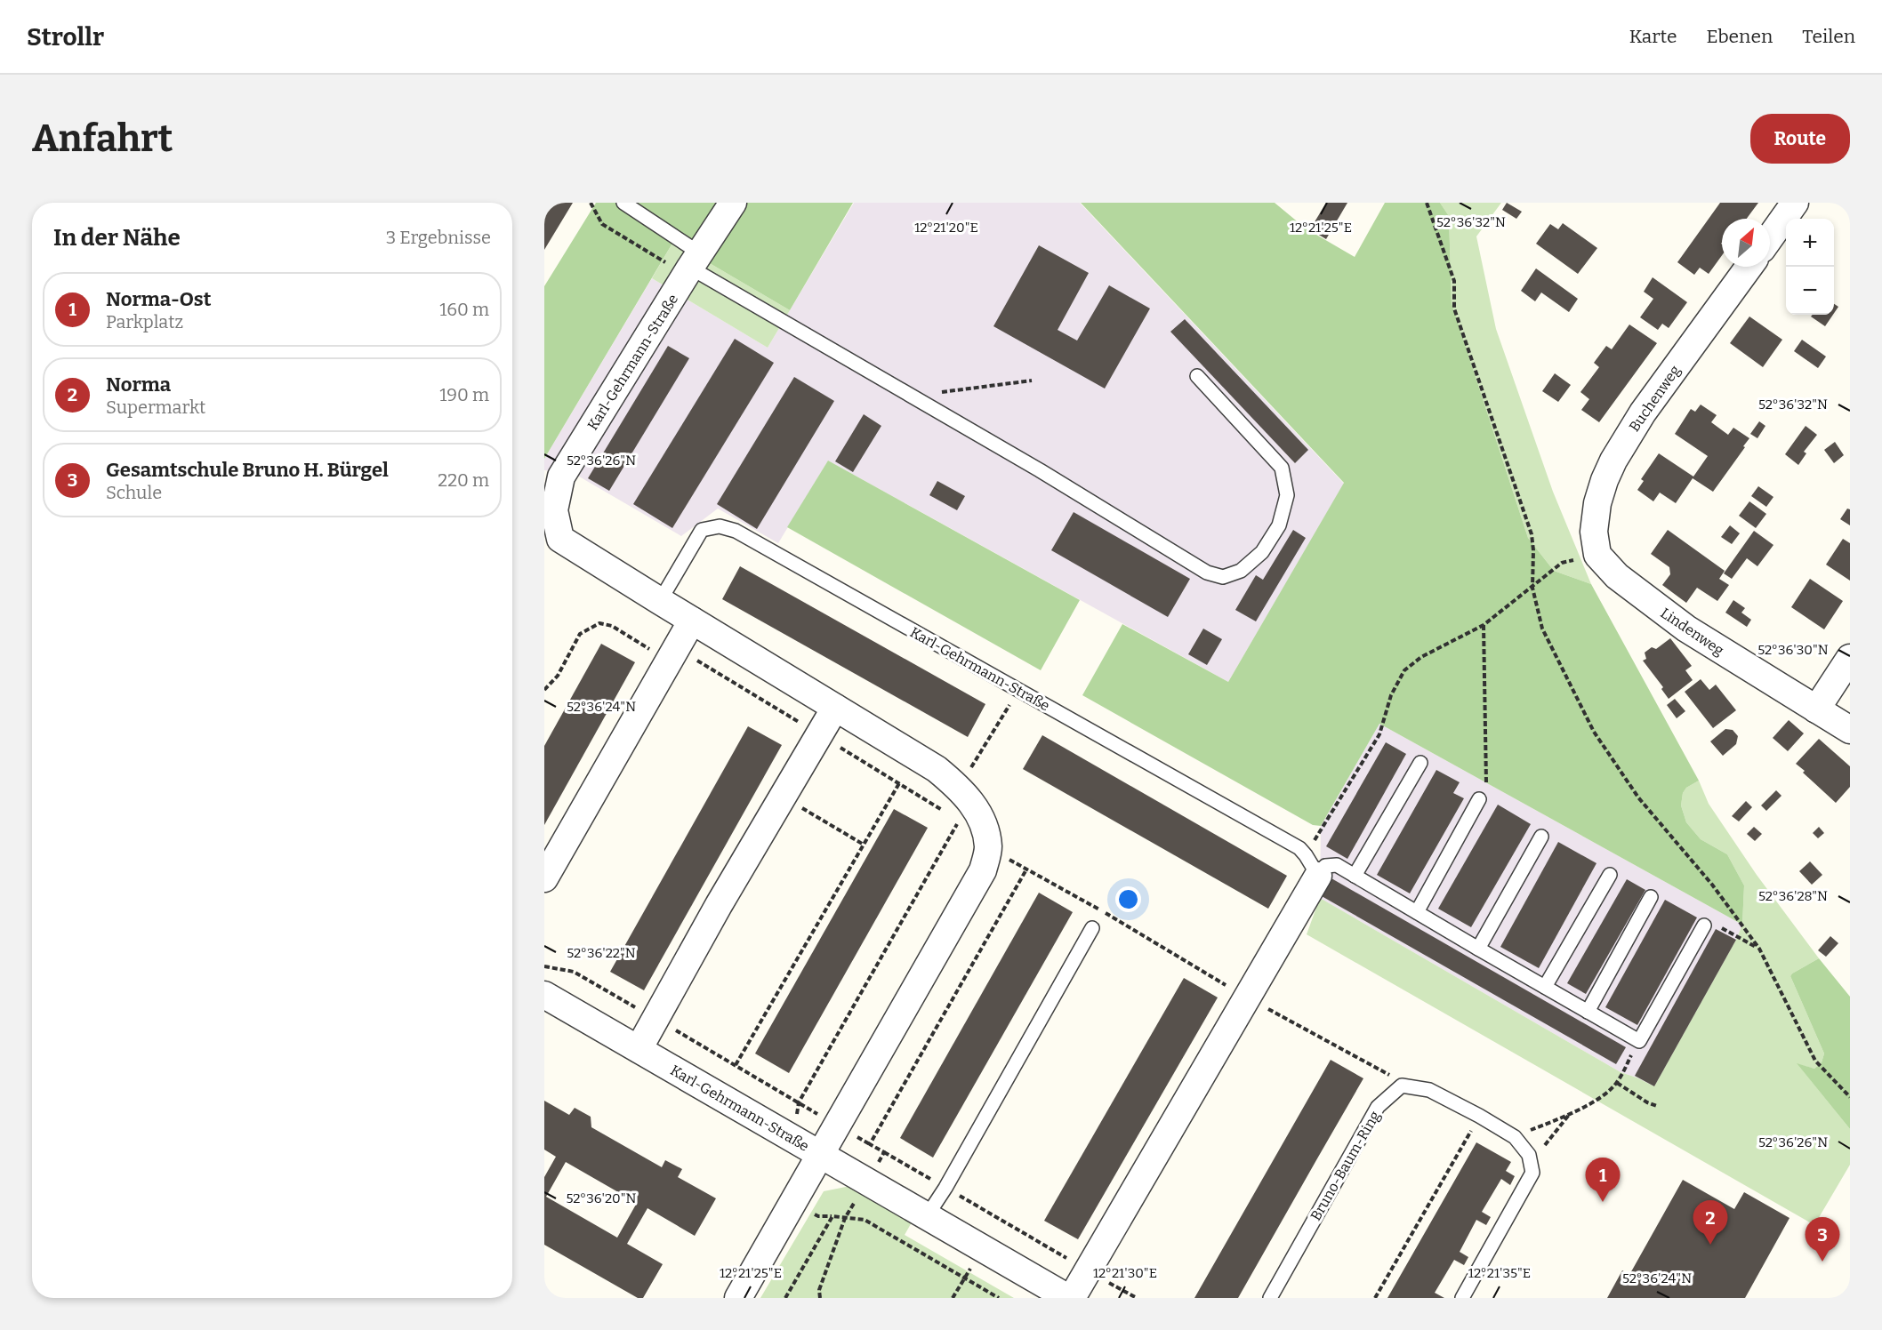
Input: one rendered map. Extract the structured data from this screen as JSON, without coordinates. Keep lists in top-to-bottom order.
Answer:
{
  "streets": {
    "street": ["Karl-Gehrmann-Straße", "Buchenweg", "Lindenweg"],
    "lane": ["Bruno-Baum-Ring"]
  },
  "crossings": [
    ["Buchenweg", "Lindenweg"]
  ],
  "north": "top right",
  "page": {
    "header": "Strollr",
    "nav": ["Karte", "Ebenen", "Teilen"],
    "buttons": "Route",
    "title": "Anfahrt",
    "heading": ["In der Nähe", "3 Ergebnisse"],
    "map_buttons": ["+", "−"],
    "list": [
      {
        "mark": "1",
        "name": "Norma-Ost",
        "note": "Parkplatz",
        "value": "160 m"
      },
      {
        "mark": "2",
        "name": "Norma",
        "note": "Supermarkt",
        "value": "190 m"
      },
      {
        "mark": "3",
        "name": "Gesamtschule Bruno H. Bürgel",
        "note": "Schule",
        "value": "220 m"
      }
    ],
    "pins": ["1", "2", "3"]
  },
  "coordinates": [
    "52°36'32\"N",
    "12°21'20\"E",
    "12°21'25\"E",
    "52°36'26\"N",
    "52°36'30\"N",
    "52°36'24\"N",
    "52°36'28\"N",
    "52°36'22\"N",
    "52°36'20\"N",
    "12°21'30\"E",
    "12°21'35\"E"
  ]
}
